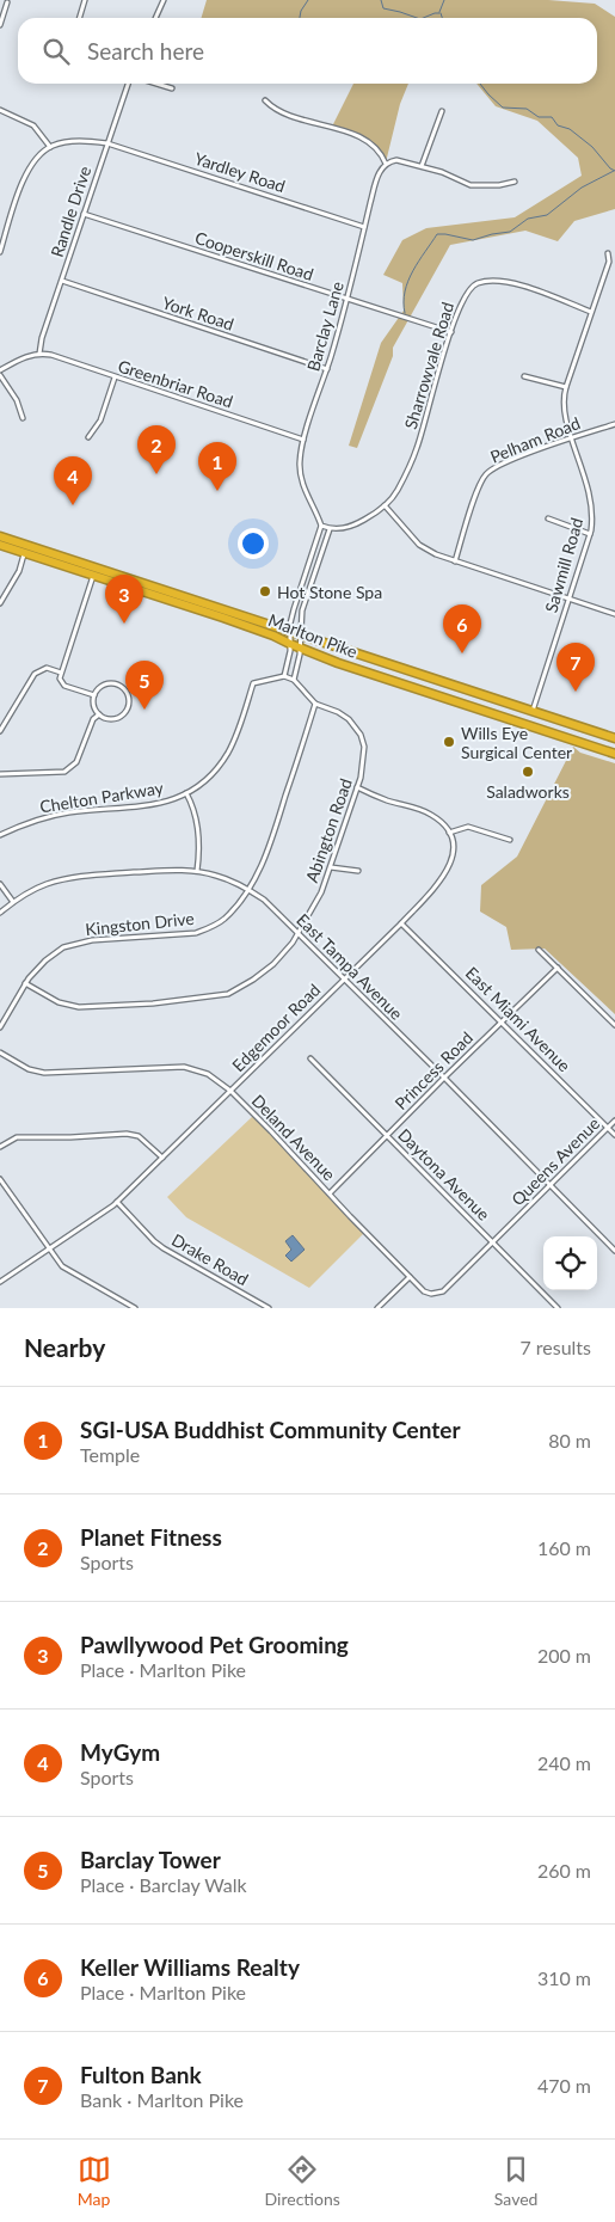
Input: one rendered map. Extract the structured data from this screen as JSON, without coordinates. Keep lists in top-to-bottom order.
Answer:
{
  "streets": {
    "highway": ["Marlton Pike"],
    "street": [
      "Yardley Road",
      "Randle Drive",
      "Cooperskill Road",
      "York Road",
      "Barclay Lane",
      "Sharrowvale Road",
      "Greenbriar Road",
      "Pelham Road",
      "Sawmill Road",
      "Chelton Parkway",
      "Abington Road",
      "Kingston Drive",
      "East Tampa Avenue",
      "East Miami Avenue",
      "Edgemoor Road",
      "Princess Road",
      "Deland Avenue",
      "Queens Avenue",
      "Daytona Avenue",
      "Drake Road"
    ]
  },
  "crossings": [
    ["Yardley Road", "Randle Drive"],
    ["Yardley Road", "Barclay Lane"],
    ["Randle Drive", "Cooperskill Road"],
    ["Randle Drive", "York Road"],
    ["Randle Drive", "Greenbriar Road"],
    ["Cooperskill Road", "Barclay Lane"],
    ["Cooperskill Road", "Sharrowvale Road"],
    ["York Road", "Barclay Lane"],
    ["Barclay Lane", "Sharrowvale Road"],
    ["Barclay Lane", "Greenbriar Road"],
    ["Sharrowvale Road", "Sawmill Road"],
    ["Pelham Road", "Sawmill Road"],
    ["Sawmill Road", "Marlton Pike"],
    ["Abington Road", "Kingston Drive"],
    ["Abington Road", "East Tampa Avenue"],
    ["Kingston Drive", "East Tampa Avenue"],
    ["East Tampa Avenue", "Edgemoor Road"],
    ["East Tampa Avenue", "Princess Road"],
    ["East Tampa Avenue", "Queens Avenue"],
    ["East Miami Avenue", "Edgemoor Road"],
    ["East Miami Avenue", "Princess Road"],
    ["East Miami Avenue", "Queens Avenue"],
    ["Edgemoor Road", "Deland Avenue"],
    ["Edgemoor Road", "Drake Road"],
    ["Princess Road", "Deland Avenue"],
    ["Princess Road", "Daytona Avenue"],
    ["Deland Avenue", "Queens Avenue"],
    ["Queens Avenue", "Daytona Avenue"]
  ],
  "places": ["Hot Stone Spa", "Wills Eye Surgical Center", "Saladworks"],
  "page": {
    "search": "Search here",
    "pins": [
      "2",
      "1",
      "4",
      "3",
      "6",
      "7",
      "5"
    ],
    "heading": ["Nearby", "7 results"],
    "list": [
      {
        "mark": "1",
        "name": "SGI-USA Buddhist Community Center",
        "note": "Temple",
        "value": "80 m"
      },
      {
        "mark": "2",
        "name": "Planet Fitness",
        "note": "Sports",
        "value": "160 m"
      },
      {
        "mark": "3",
        "name": "Pawllywood Pet Grooming",
        "note": "Place · Marlton Pike",
        "value": "200 m"
      },
      {
        "mark": "4",
        "name": "MyGym",
        "note": "Sports",
        "value": "240 m"
      },
      {
        "mark": "5",
        "name": "Barclay Tower",
        "note": "Place · Barclay Walk",
        "value": "260 m"
      },
      {
        "mark": "6",
        "name": "Keller Williams Realty",
        "note": "Place · Marlton Pike",
        "value": "310 m"
      },
      {
        "mark": "7",
        "name": "Fulton Bank",
        "note": "Bank · Marlton Pike",
        "value": "470 m"
      }
    ],
    "nav": ["Map", "Directions", "Saved"]
  }
}
